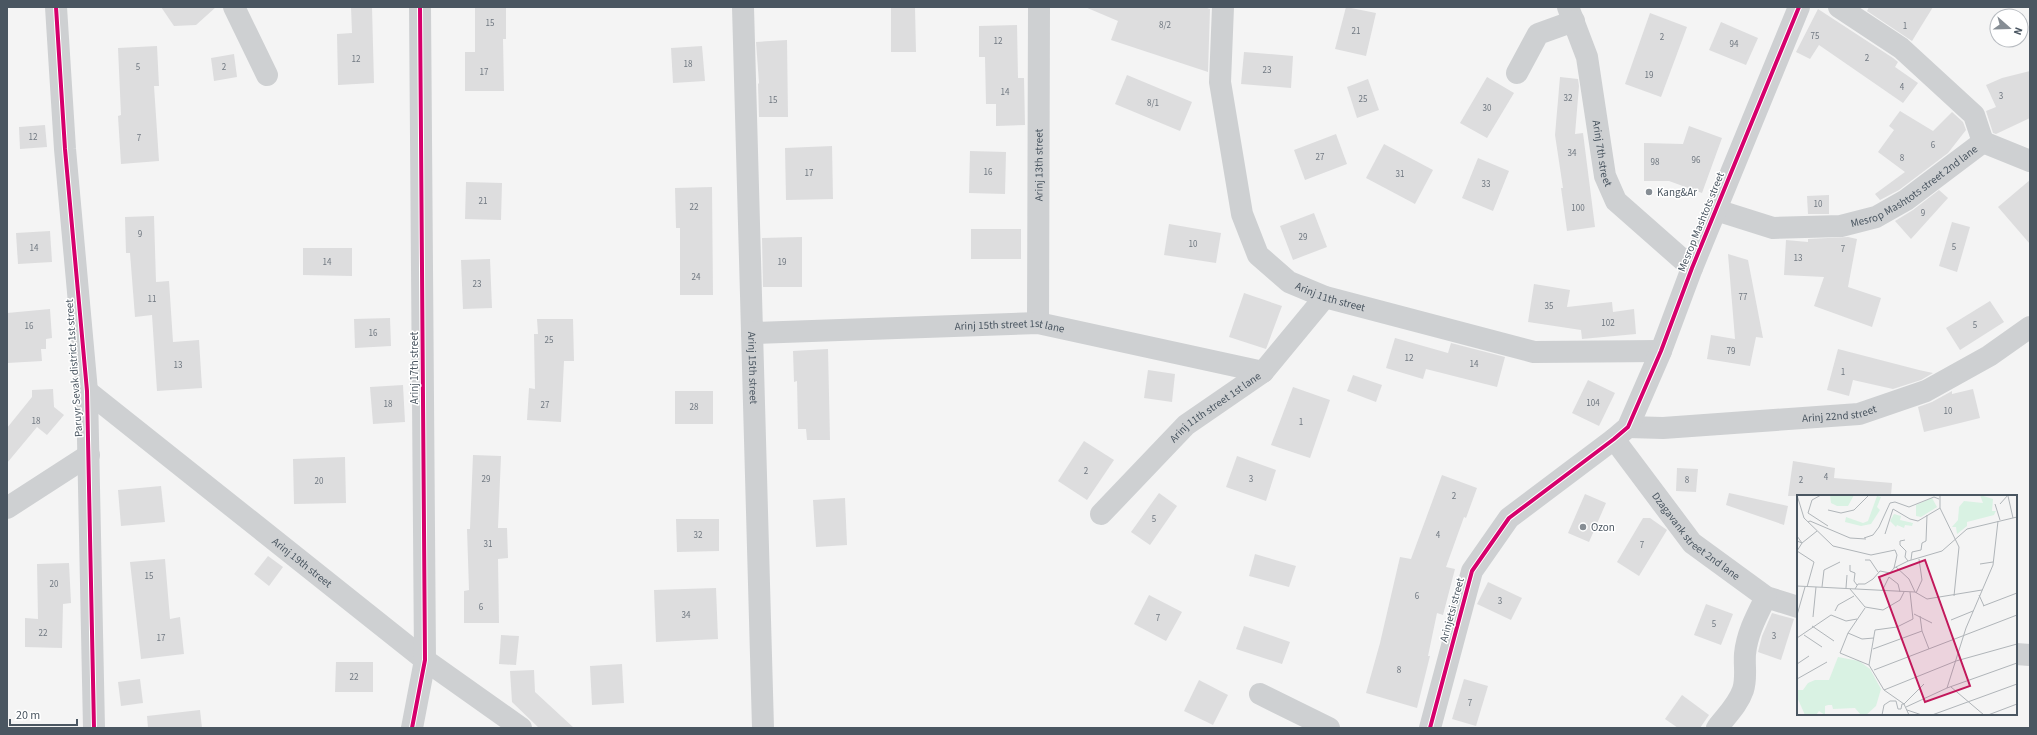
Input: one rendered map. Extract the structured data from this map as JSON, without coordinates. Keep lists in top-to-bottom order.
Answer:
{
  "streets": {
    "street": [
      "Arinj 7th street",
      "Arinj 13th street",
      "Mesrop Mashtots street 2nd lane",
      "Mesrop Mashtots street",
      "Arinj 11th street",
      "Arinj 15th street 1st lane",
      "Arinj 15th street",
      "Paruyr Sevak district 1st street",
      "Arinj 17th street",
      "Arinj 11th street 1st lane",
      "Arinj 22nd street",
      "Dzagavank street 2nd lane",
      "Arinj 19th street",
      "Arinjetsi street"
    ]
  },
  "crossings": [
    ["Arinj 7th street", "Mesrop Mashtots street"],
    ["Arinj 13th street", "Arinj 15th street 1st lane"],
    ["Mesrop Mashtots street 2nd lane", "Mesrop Mashtots street"],
    ["Mesrop Mashtots street", "Arinj 11th street"],
    ["Mesrop Mashtots street", "Arinj 22nd street"],
    ["Mesrop Mashtots street", "Dzagavank street 2nd lane"],
    ["Mesrop Mashtots street", "Arinjetsi street"],
    ["Arinj 11th street", "Arinj 11th street 1st lane"],
    ["Arinj 15th street 1st lane", "Arinj 15th street"],
    ["Arinj 15th street 1st lane", "Arinj 11th street 1st lane"],
    ["Paruyr Sevak district 1st street", "Arinj 19th street"],
    ["Arinj 17th street", "Arinj 19th street"],
    ["Arinj 22nd street", "Dzagavank street 2nd lane"],
    ["Arinj 22nd street", "Arinjetsi street"],
    ["Dzagavank street 2nd lane", "Arinjetsi street"]
  ],
  "places": ["Kang&Ar", "Ozon"],
  "house_numbers": [
    "15",
    "8/2",
    "1",
    "21",
    "75",
    "2",
    "12",
    "94",
    "2",
    "12",
    "18",
    "5",
    "2",
    "23",
    "17",
    "19",
    "4",
    "14",
    "3",
    "32",
    "25",
    "15",
    "8/1",
    "30",
    "12",
    "7",
    "6",
    "34",
    "27",
    "8",
    "96",
    "98",
    "16",
    "17",
    "31",
    "33",
    "21",
    "10",
    "22",
    "100",
    "9",
    "9",
    "29",
    "10",
    "5",
    "14",
    "7",
    "13",
    "14",
    "19",
    "24",
    "23",
    "77",
    "11",
    "35",
    "102",
    "5",
    "16",
    "16",
    "25",
    "79",
    "12",
    "14",
    "13",
    "1",
    "104",
    "18",
    "27",
    "28",
    "10",
    "18",
    "1",
    "2",
    "4",
    "29",
    "3",
    "8",
    "2",
    "20",
    "2",
    "5",
    "32",
    "4",
    "31",
    "7",
    "15",
    "20",
    "6",
    "3",
    "6",
    "34",
    "7",
    "5",
    "22",
    "3",
    "17",
    "8",
    "22",
    "7"
  ],
  "scale_bar": "20 m",
  "north": "right"
}
